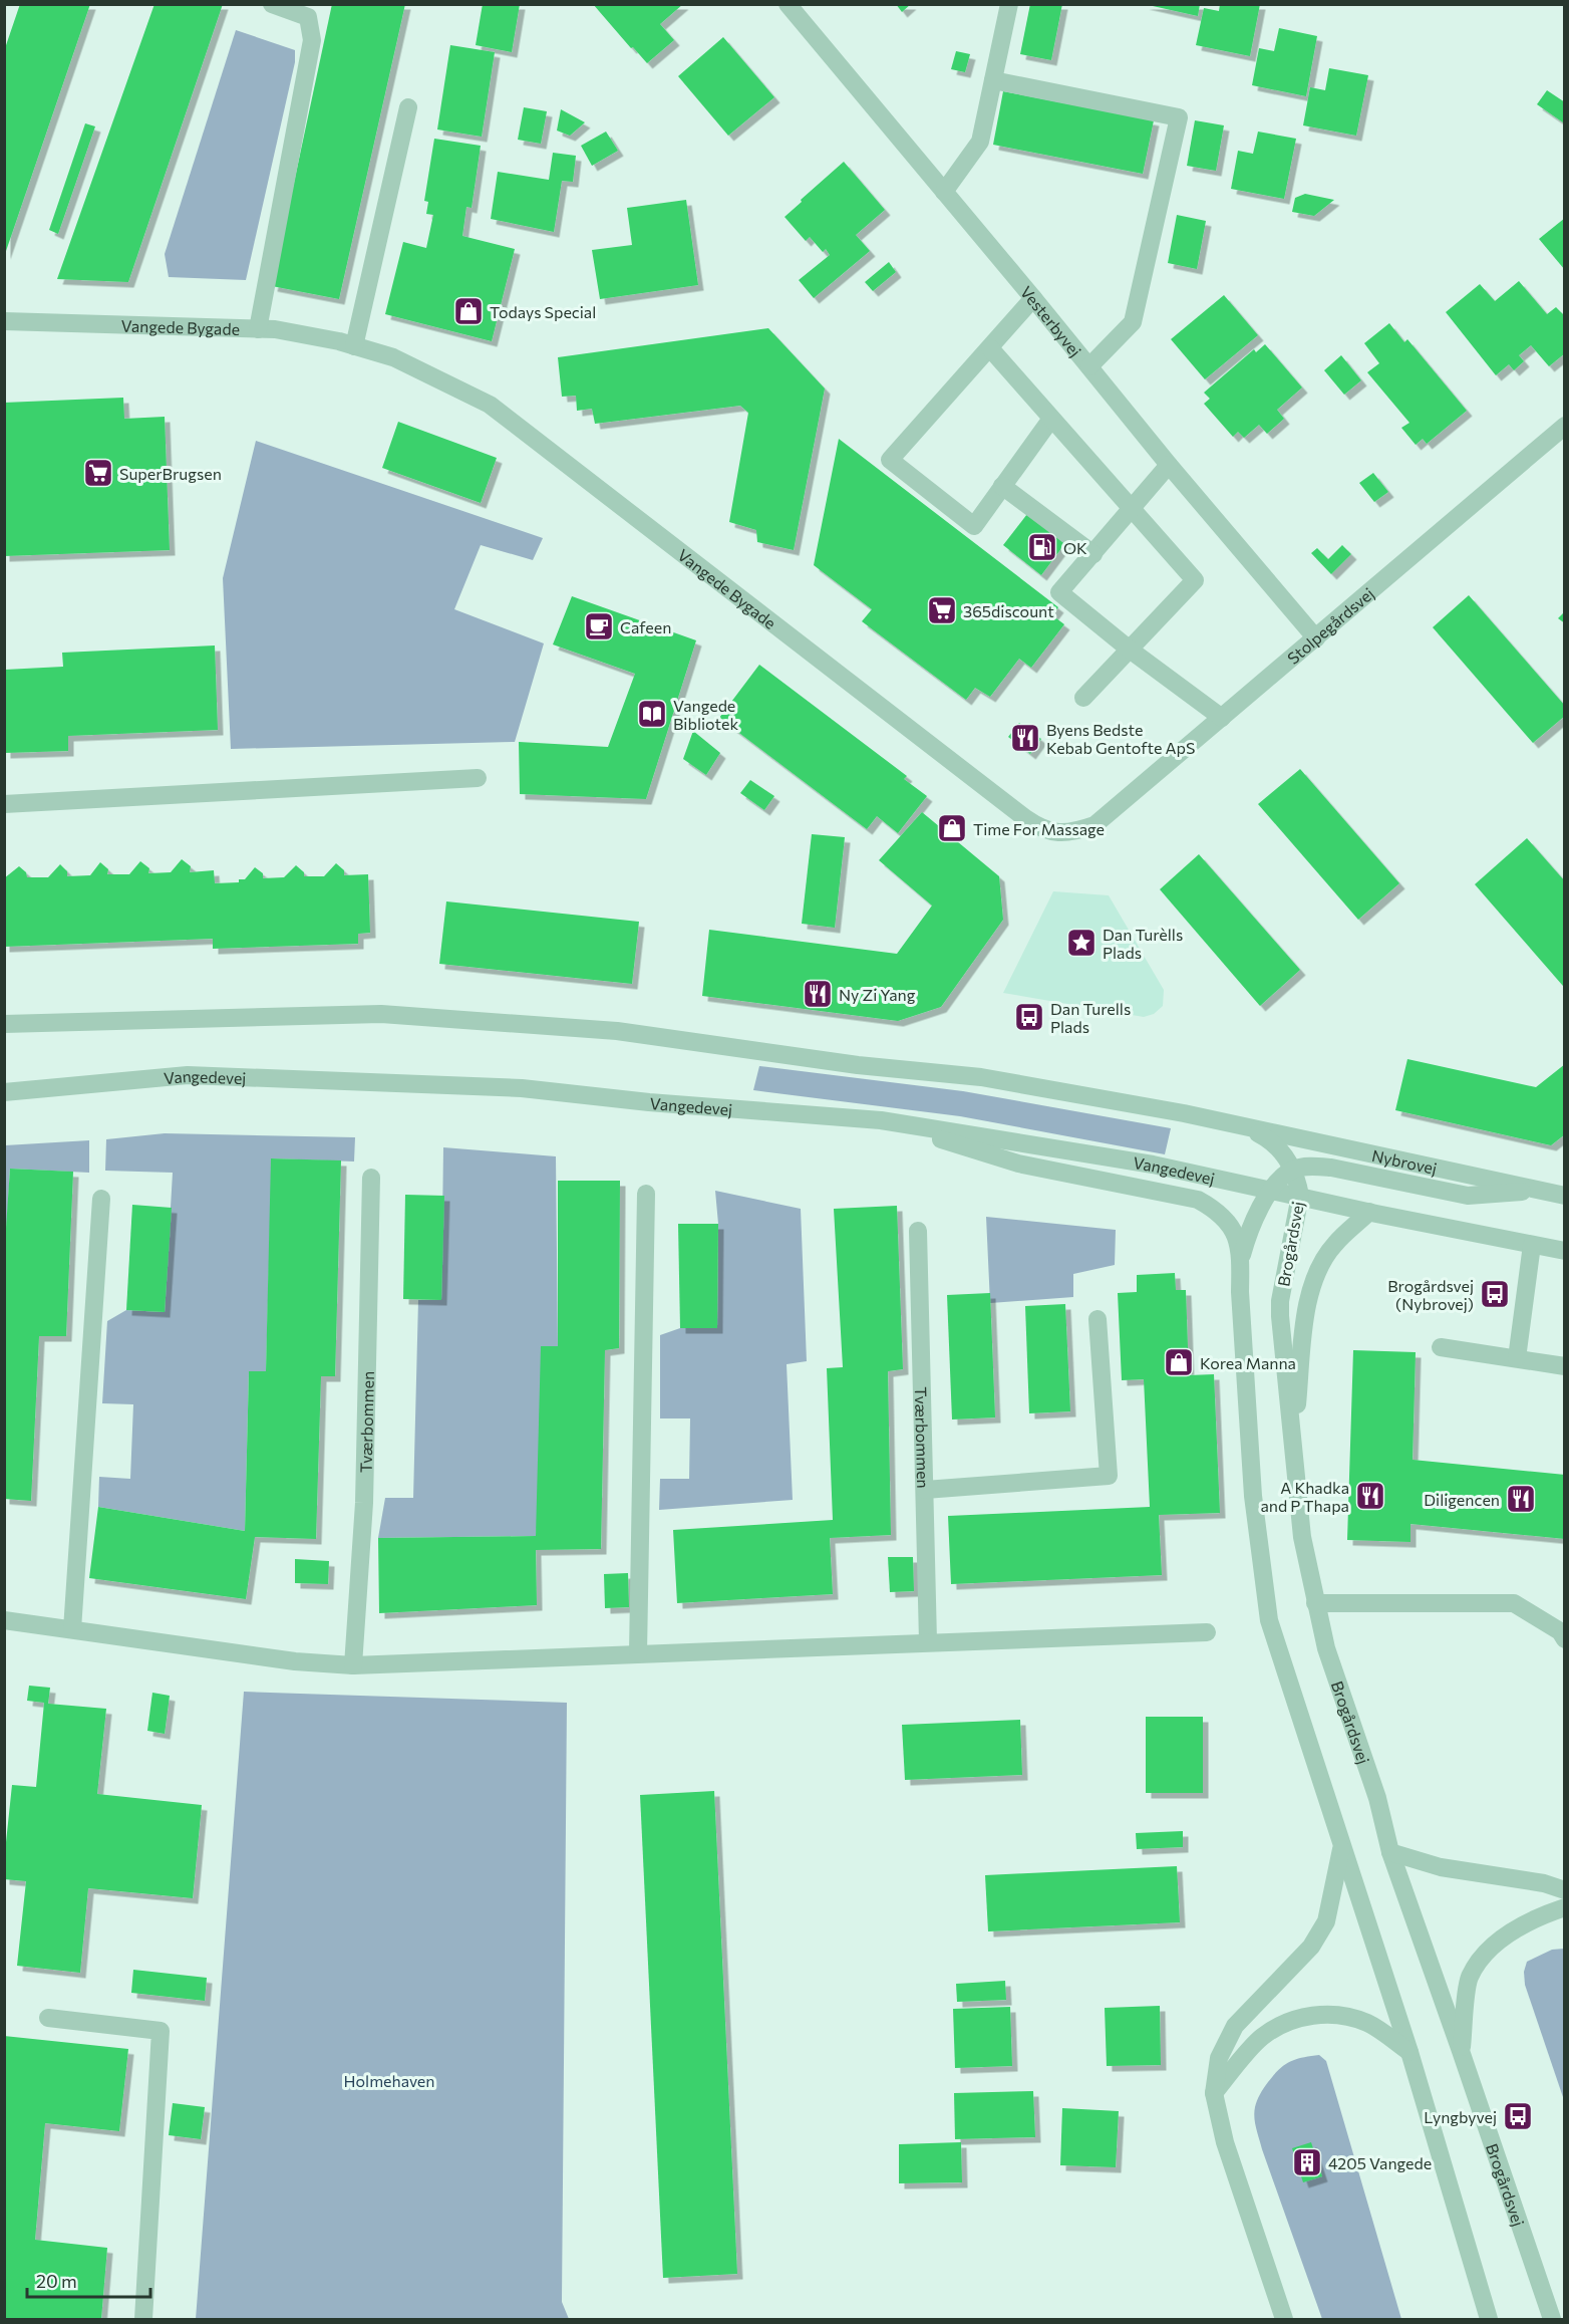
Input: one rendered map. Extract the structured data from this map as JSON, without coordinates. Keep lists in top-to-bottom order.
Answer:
{
  "streets": {
    "street": [
      "Vesterbyvej",
      "Vangede Bygade",
      "Stolpegårdsvej",
      "Vangedevej",
      "Nybrovej",
      "Brogårdsvej",
      "Tværbommen"
    ]
  },
  "crossings": [
    ["Vesterbyvej", "Stolpegårdsvej"],
    ["Vangede Bygade", "Stolpegårdsvej"],
    ["Vangedevej", "Brogårdsvej"],
    ["Nybrovej", "Brogårdsvej"]
  ],
  "parks": ["Holmehaven"],
  "places": {
    "shop": ["Todays Special", "Time For Massage", "Korea Manna"],
    "supermarket": ["SuperBrugsen", "365discount"],
    "fuel station": ["OK"],
    "cafe": ["Cafeen"],
    "library": ["Vangede Bibliotek"],
    "restaurant": [
      "Byens Bedste Kebab Gentofte ApS",
      "Ny Zi Yang",
      "A Khadka and P Thapa",
      "Diligencen"
    ],
    "place": ["Dan Turèlls Plads"],
    "bus stop": ["Dan Turells Plads", "Brogårdsvej (Nybrovej)", "Lyngbyvej"],
    "building": ["4205 Vangede"]
  },
  "scale_bar": "20 m"
}
